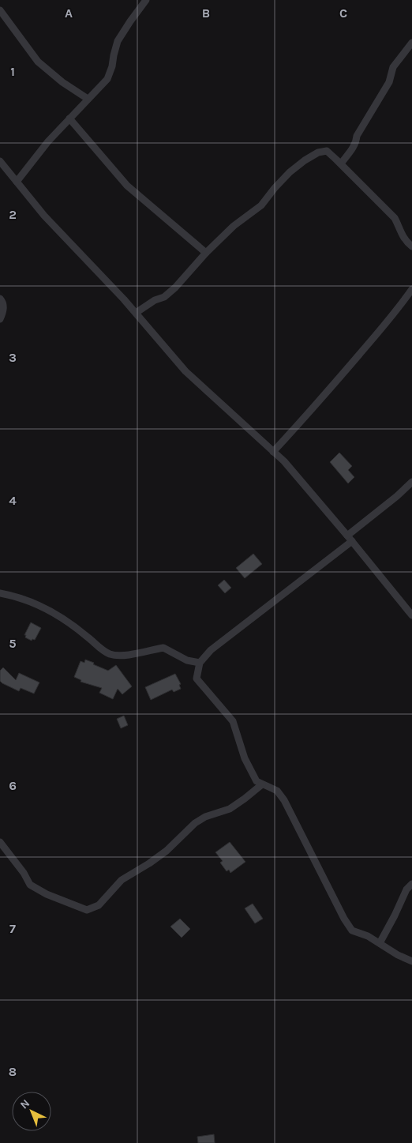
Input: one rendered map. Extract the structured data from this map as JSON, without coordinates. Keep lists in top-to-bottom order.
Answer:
{
  "north": "top left",
  "grid": {
    "columns": ["A", "B", "C"],
    "rows": [
      "1",
      "2",
      "3",
      "4",
      "5",
      "6",
      "7",
      "8"
    ]
  }
}
